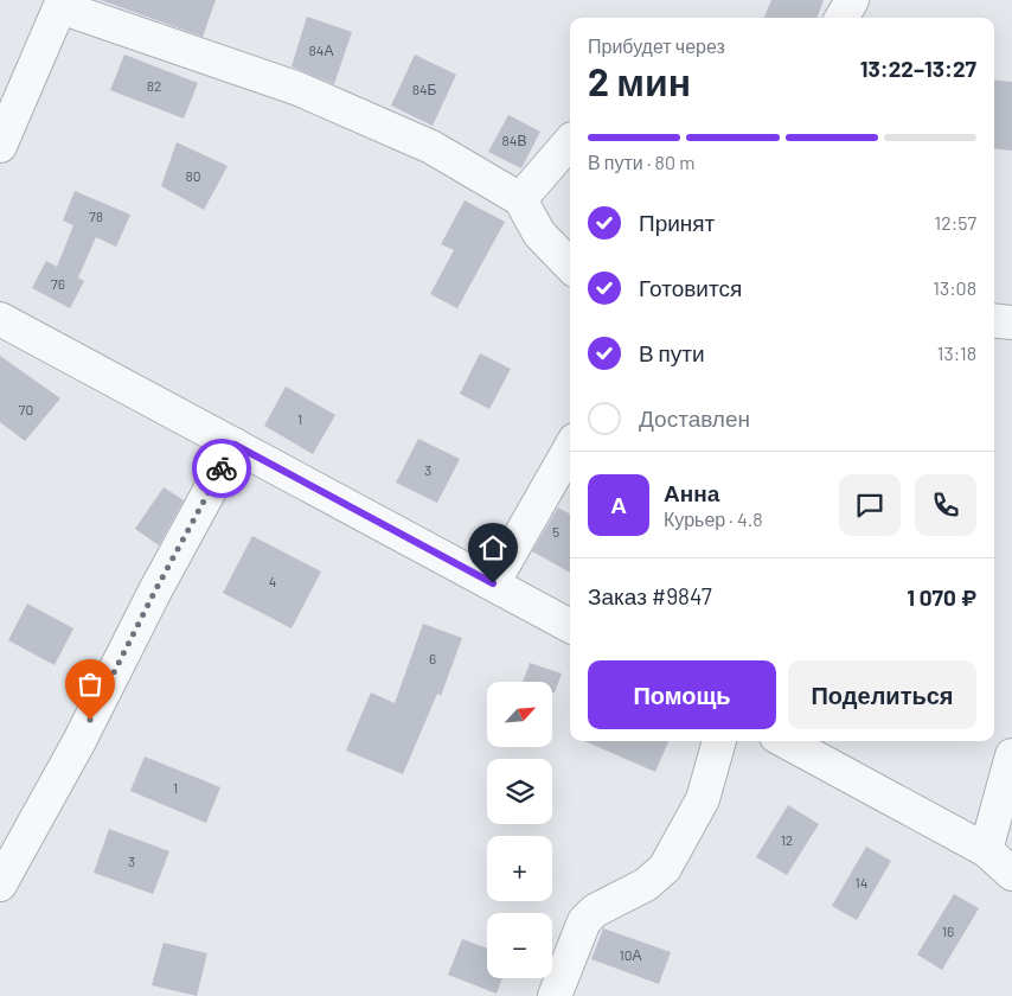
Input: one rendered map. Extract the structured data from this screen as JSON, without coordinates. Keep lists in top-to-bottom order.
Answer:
{
  "house_numbers": [
    "84А",
    "82",
    "84Б",
    "84В",
    "80",
    "78",
    "76",
    "70",
    "1",
    "3",
    "5",
    "4",
    "6",
    "1",
    "12",
    "3",
    "14",
    "16",
    "10А"
  ],
  "north": "top right",
  "page": {
    "heading": ["2 мин", "Прибудет через", "13:22–13:27"],
    "panel": [
      "Анна",
      "Курьер · 4.8",
      "Заказ #9847",
      "1 070 ₽"
    ],
    "bar": "В пути · 80 m",
    "list": [
      ["Принят", "12:57"],
      ["Готовится", "13:08"],
      ["В пути", "13:18"],
      "Доставлен"
    ],
    "round": "А",
    "buttons": ["Помощь", "Поделиться"],
    "map_buttons": ["+", "−"]
  }
}
